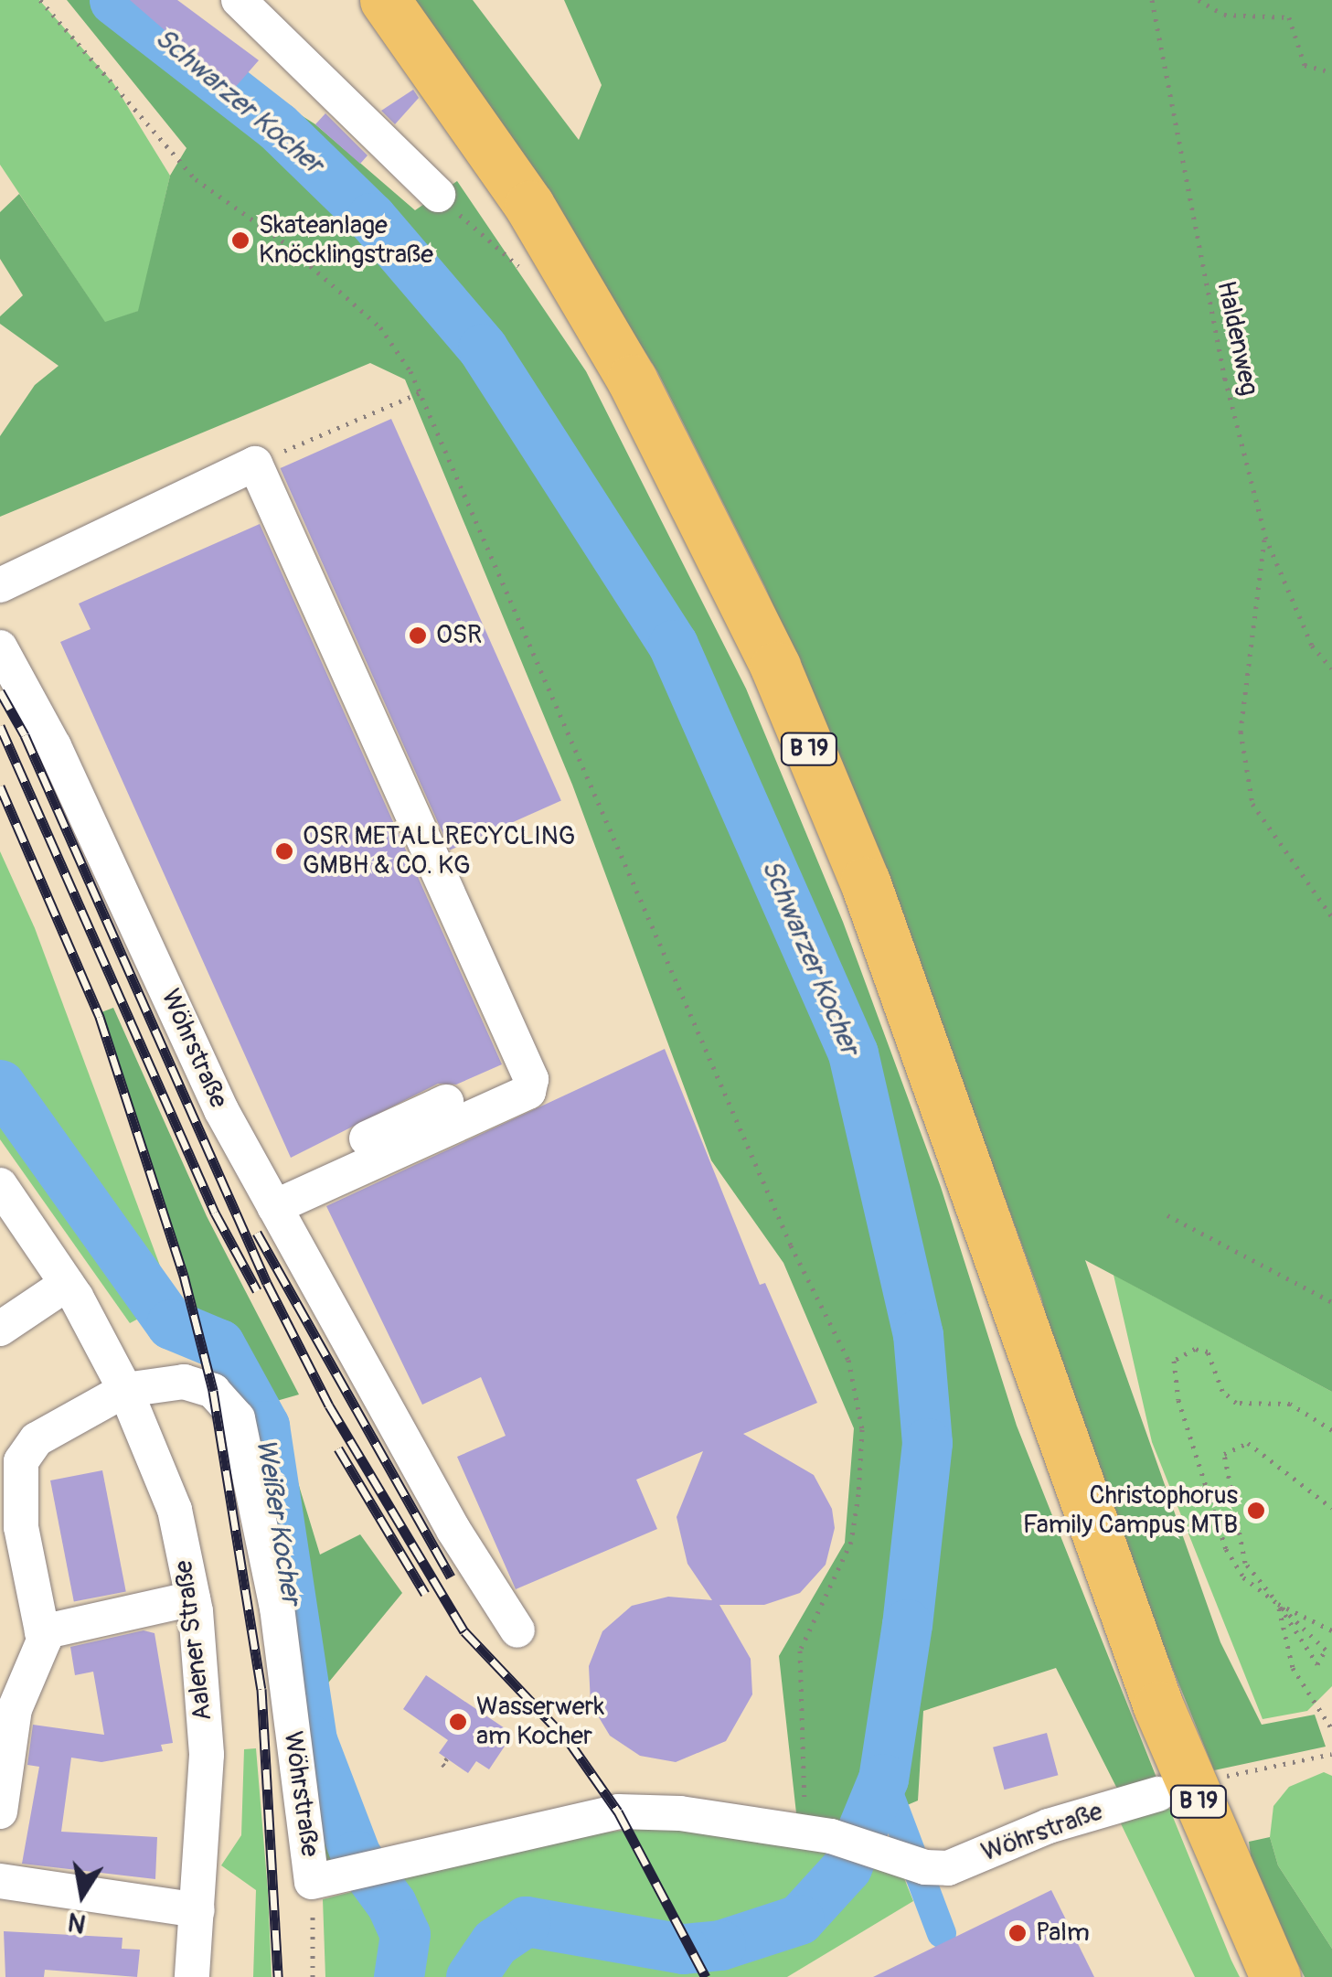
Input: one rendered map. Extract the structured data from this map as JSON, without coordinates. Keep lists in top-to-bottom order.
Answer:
{
  "streets": {
    "highway": ["B 19"],
    "street": ["Wöhrstraße", "Aalener Straße"],
    "path": ["Haldenweg"]
  },
  "crossings": [
    ["Wöhrstraße", "Aalener Straße"]
  ],
  "water": ["Schwarzer Kocher", "Weißer Kocher"],
  "places": [
    "Skateanlage Knöcklingstraße",
    "OSR",
    "OSR METALLRECYCLING GMBH & CO. KG",
    "Christophorus Family Campus MTB",
    "Wasserwerk am Kocher",
    "Palm"
  ],
  "north": "bottom"
}
